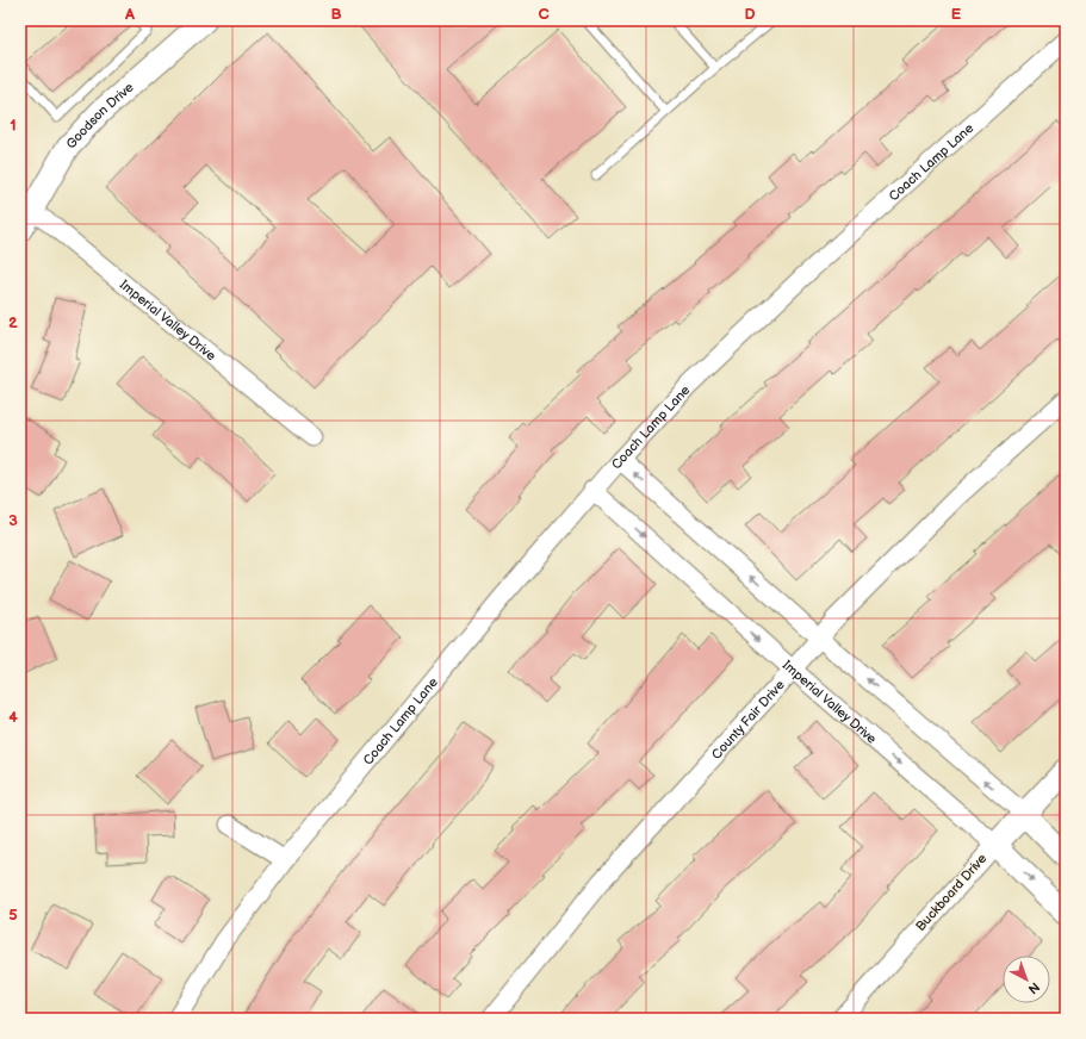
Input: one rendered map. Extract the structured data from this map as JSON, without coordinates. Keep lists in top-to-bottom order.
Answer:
{
  "streets": {
    "street": [
      "Goodson Drive",
      "Coach Lamp Lane",
      "Imperial Valley Drive",
      "County Fair Drive",
      "Buckboard Drive"
    ]
  },
  "crossings": [
    ["Goodson Drive", "Imperial Valley Drive"],
    ["Coach Lamp Lane", "Imperial Valley Drive"],
    ["Imperial Valley Drive", "County Fair Drive"],
    ["Imperial Valley Drive", "Buckboard Drive"]
  ],
  "north": "bottom right",
  "grid": {
    "columns": [
      "A",
      "B",
      "C",
      "D",
      "E"
    ],
    "rows": [
      "1",
      "2",
      "3",
      "4",
      "5"
    ]
  }
}
